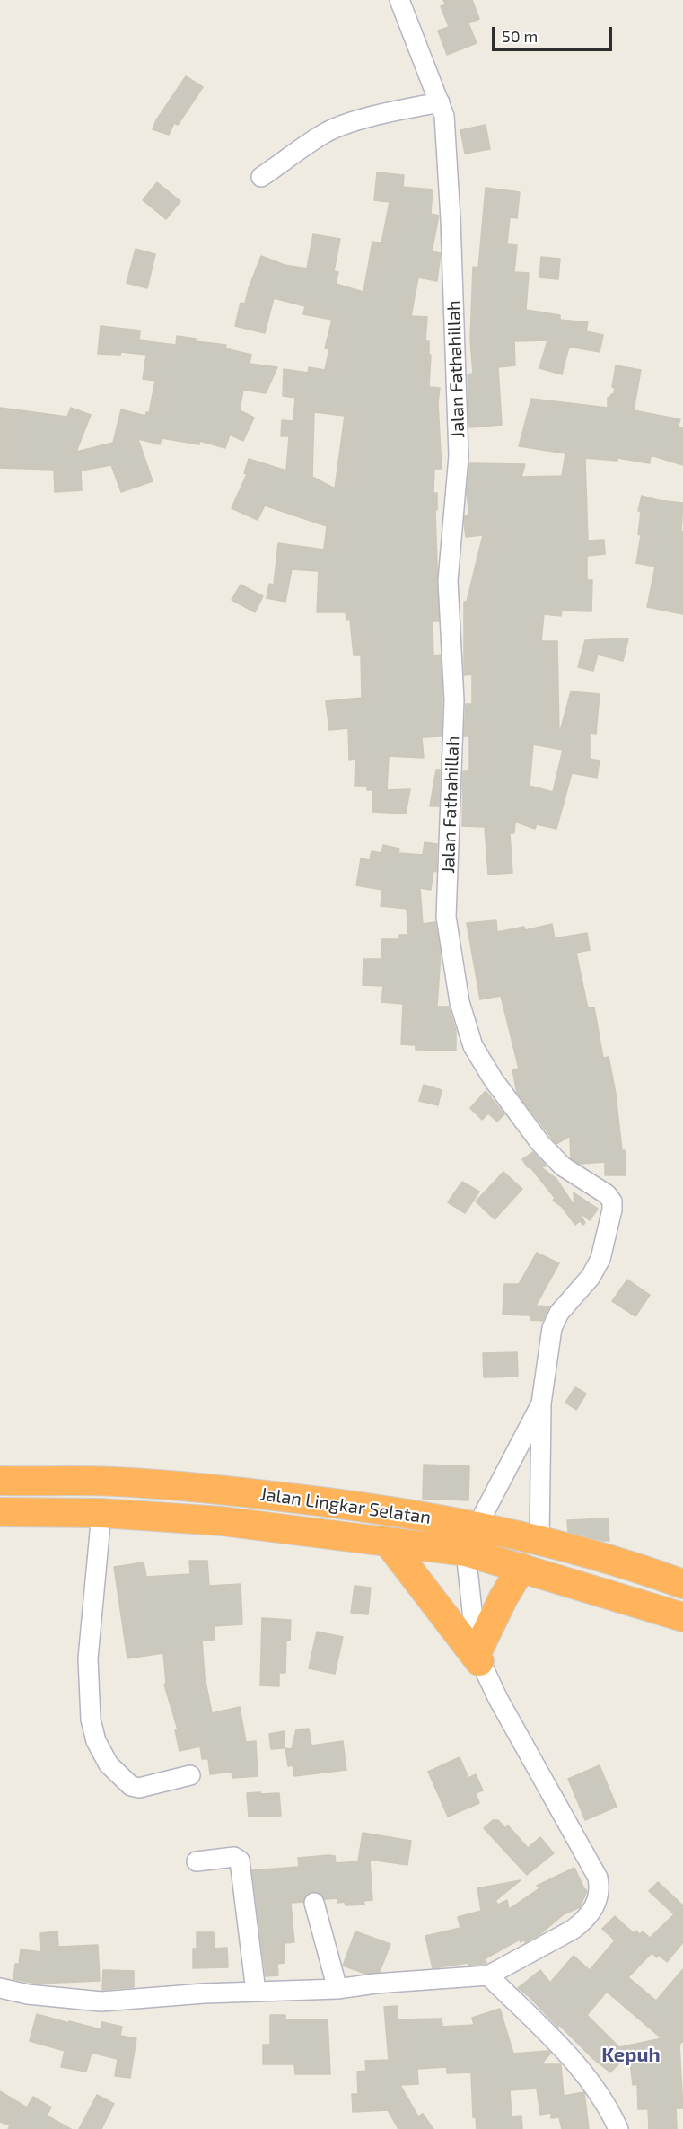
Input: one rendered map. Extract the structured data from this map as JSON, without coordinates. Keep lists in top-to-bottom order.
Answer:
{
  "streets": {
    "highway": ["Jalan Lingkar Selatan"],
    "street": ["Jalan Fathahillah"]
  },
  "crossings": [
    ["Jalan Fathahillah", "Jalan Lingkar Selatan"]
  ],
  "districts": ["Kepuh"],
  "scale_bar": "50 m"
}
